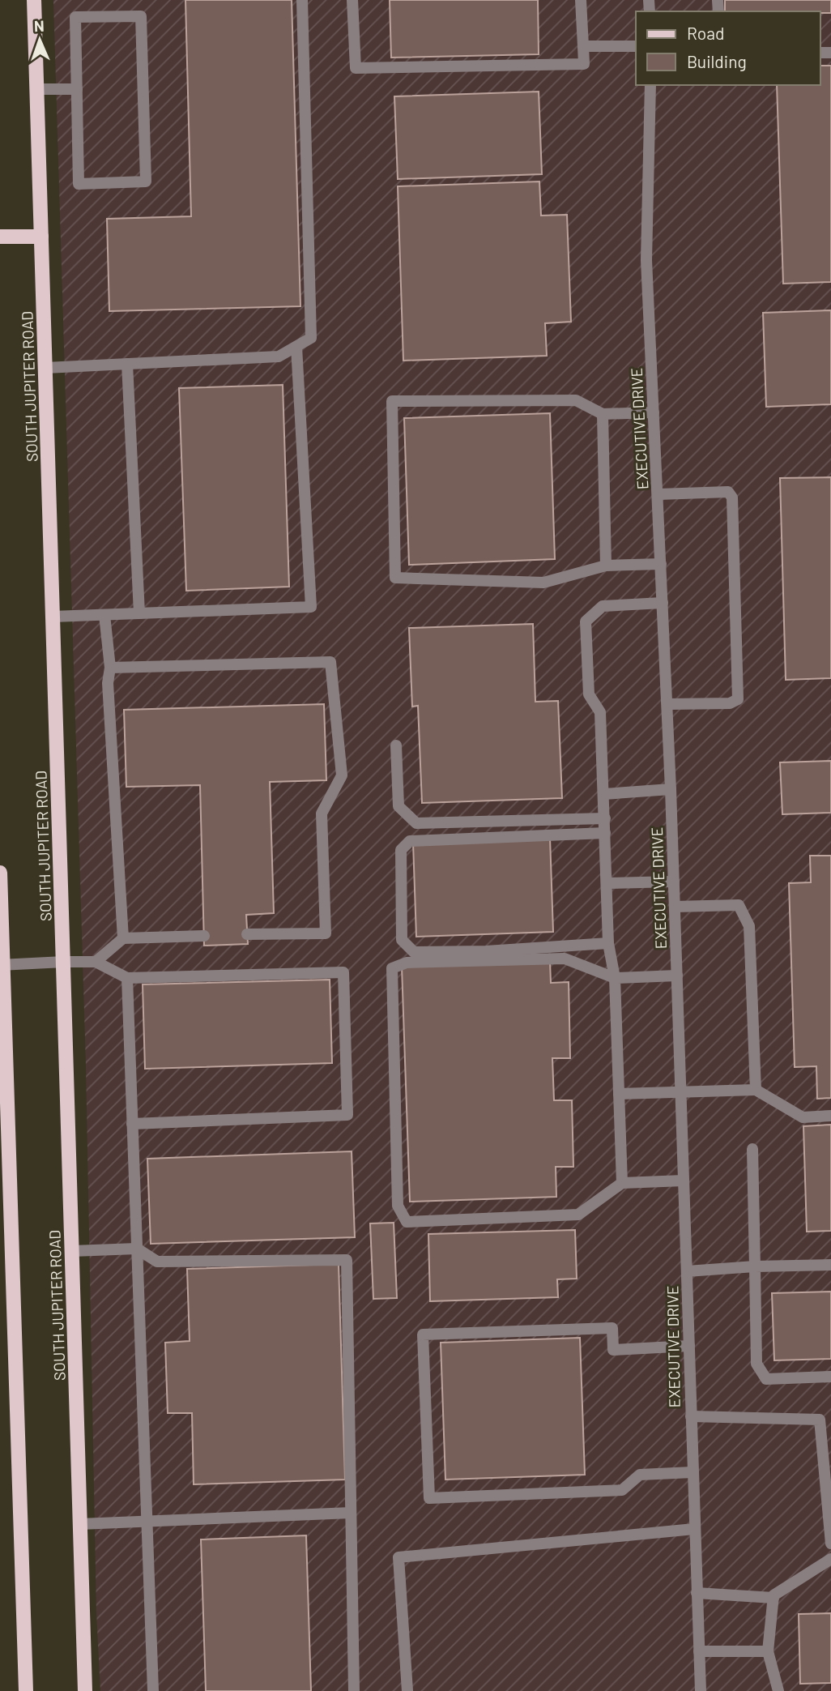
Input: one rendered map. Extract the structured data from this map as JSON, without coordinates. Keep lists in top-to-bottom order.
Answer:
{
  "streets": {
    "main road": ["SOUTH JUPITER ROAD"],
    "street": ["EXECUTIVE DRIVE"]
  },
  "legend": ["Road", "Building"],
  "north": "top"
}
